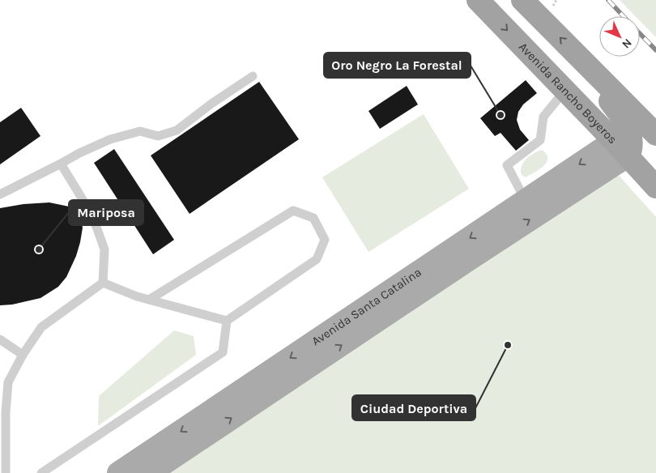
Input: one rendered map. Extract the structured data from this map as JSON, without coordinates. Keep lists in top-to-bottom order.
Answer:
{
  "streets": {
    "highway": ["Avenida Rancho Boyeros"],
    "main road": ["Avenida Santa Catalina"]
  },
  "crossings": [
    ["Avenida Rancho Boyeros", "Avenida Santa Catalina"]
  ],
  "places": ["Oro Negro La Forestal", "Mariposa", "Ciudad Deportiva"],
  "north": "bottom right"
}
